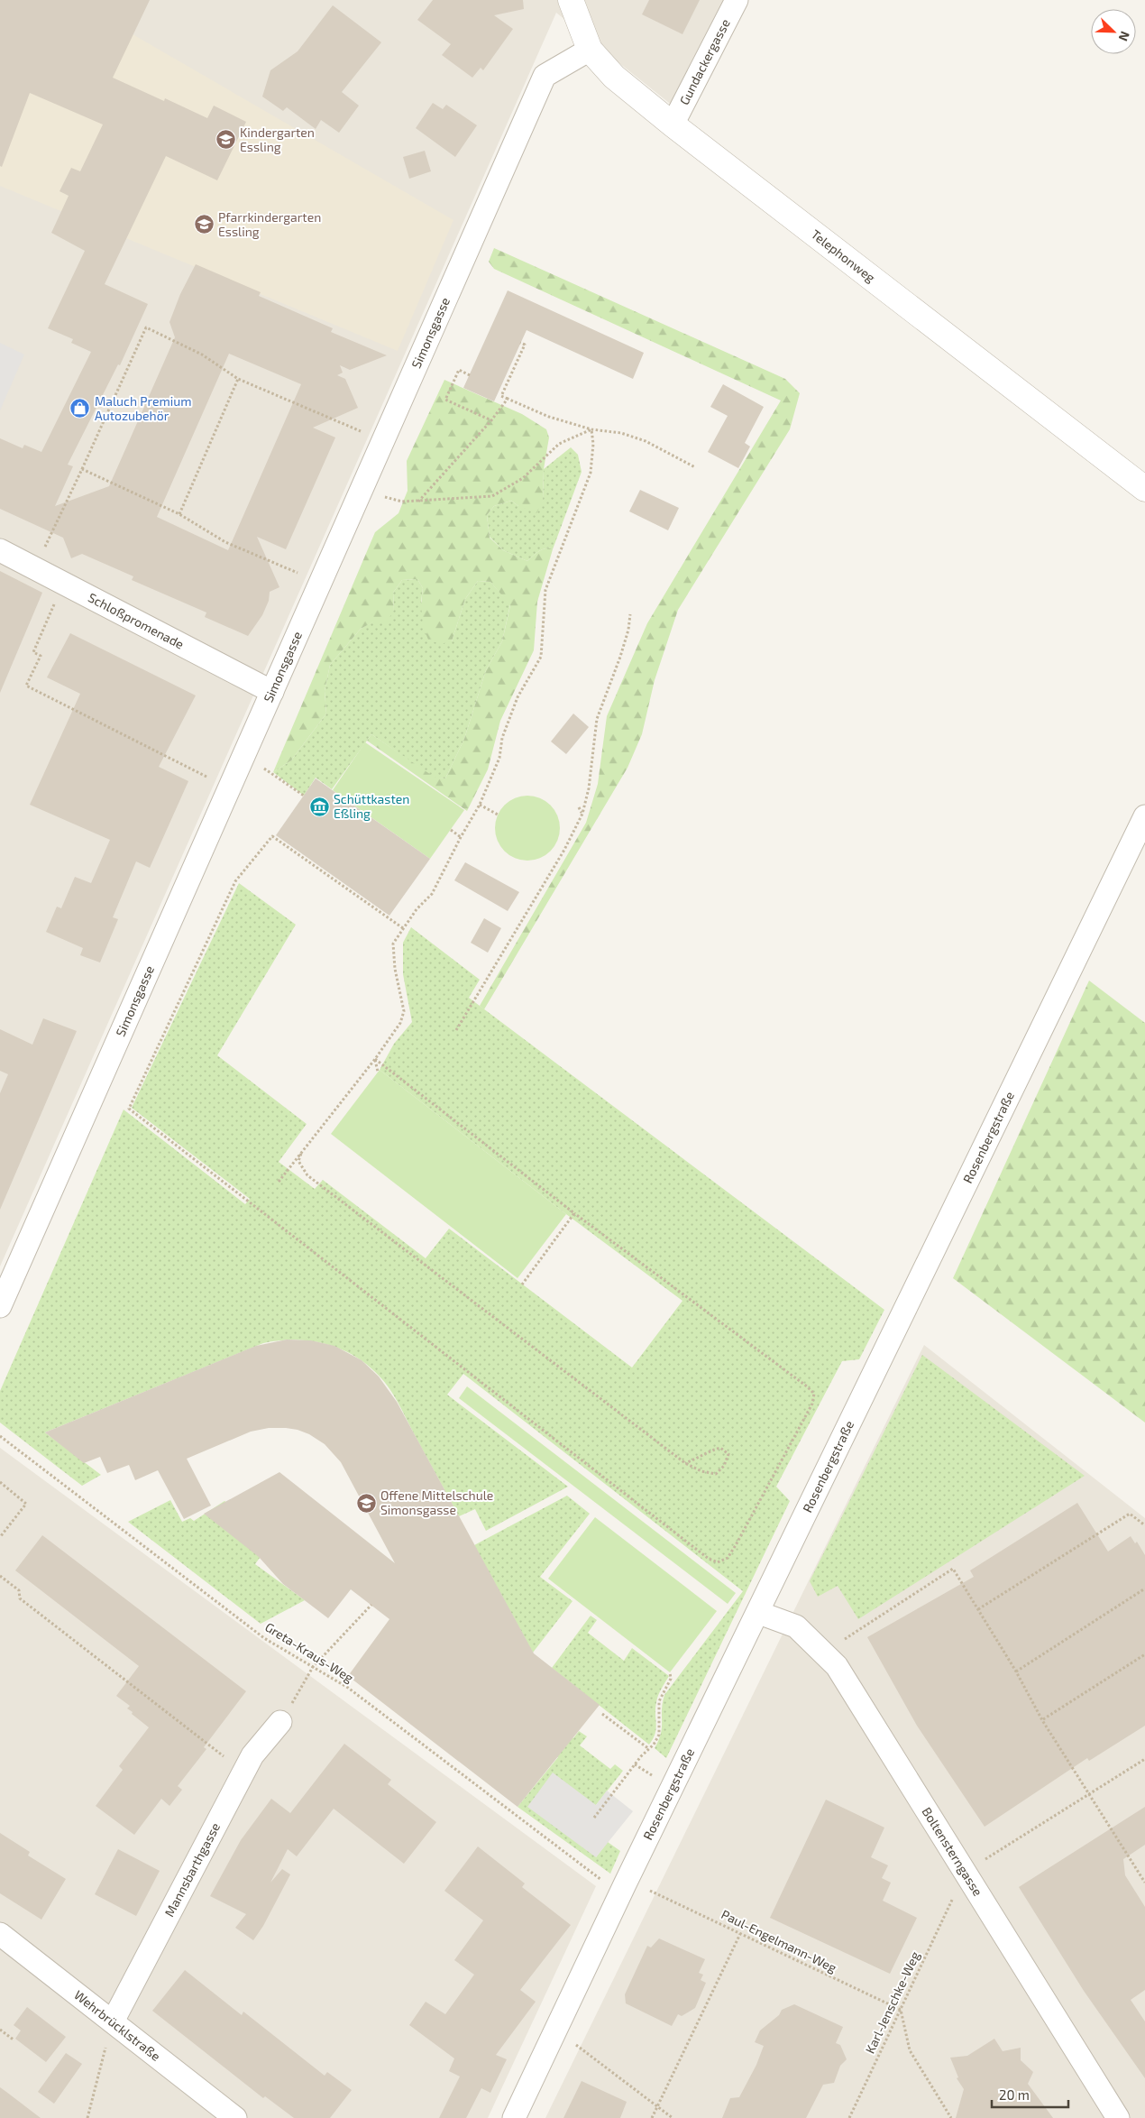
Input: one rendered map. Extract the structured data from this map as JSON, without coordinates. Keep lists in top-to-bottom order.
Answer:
{
  "streets": {
    "street": [
      "Gundackergasse",
      "Telephonweg",
      "Simonsgasse",
      "Schloßpromenade",
      "Rosenbergstraße",
      "Boltensterngasse",
      "Mannsbarthgasse",
      "Wehrbrücklstraße"
    ],
    "path": ["Greta-Kraus-Weg", "Paul-Engelmann-Weg", "Karl-Jenschke-Weg"]
  },
  "crossings": [
    ["Gundackergasse", "Telephonweg"],
    ["Telephonweg", "Simonsgasse"],
    ["Simonsgasse", "Schloßpromenade"],
    ["Rosenbergstraße", "Boltensterngasse"],
    ["Mannsbarthgasse", "Wehrbrücklstraße"],
    ["Paul-Engelmann-Weg", "Karl-Jenschke-Weg"]
  ],
  "places": {
    "school or university": ["Kindergarten Essling", "Pfarrkindergarten Essling", "Offene Mittelschule Simonsgasse"],
    "shop": ["Maluch Premium Autozubehör"],
    "museum": ["Schüttkasten Eßling"]
  },
  "scale_bar": "20 m",
  "north": "bottom right"
}
